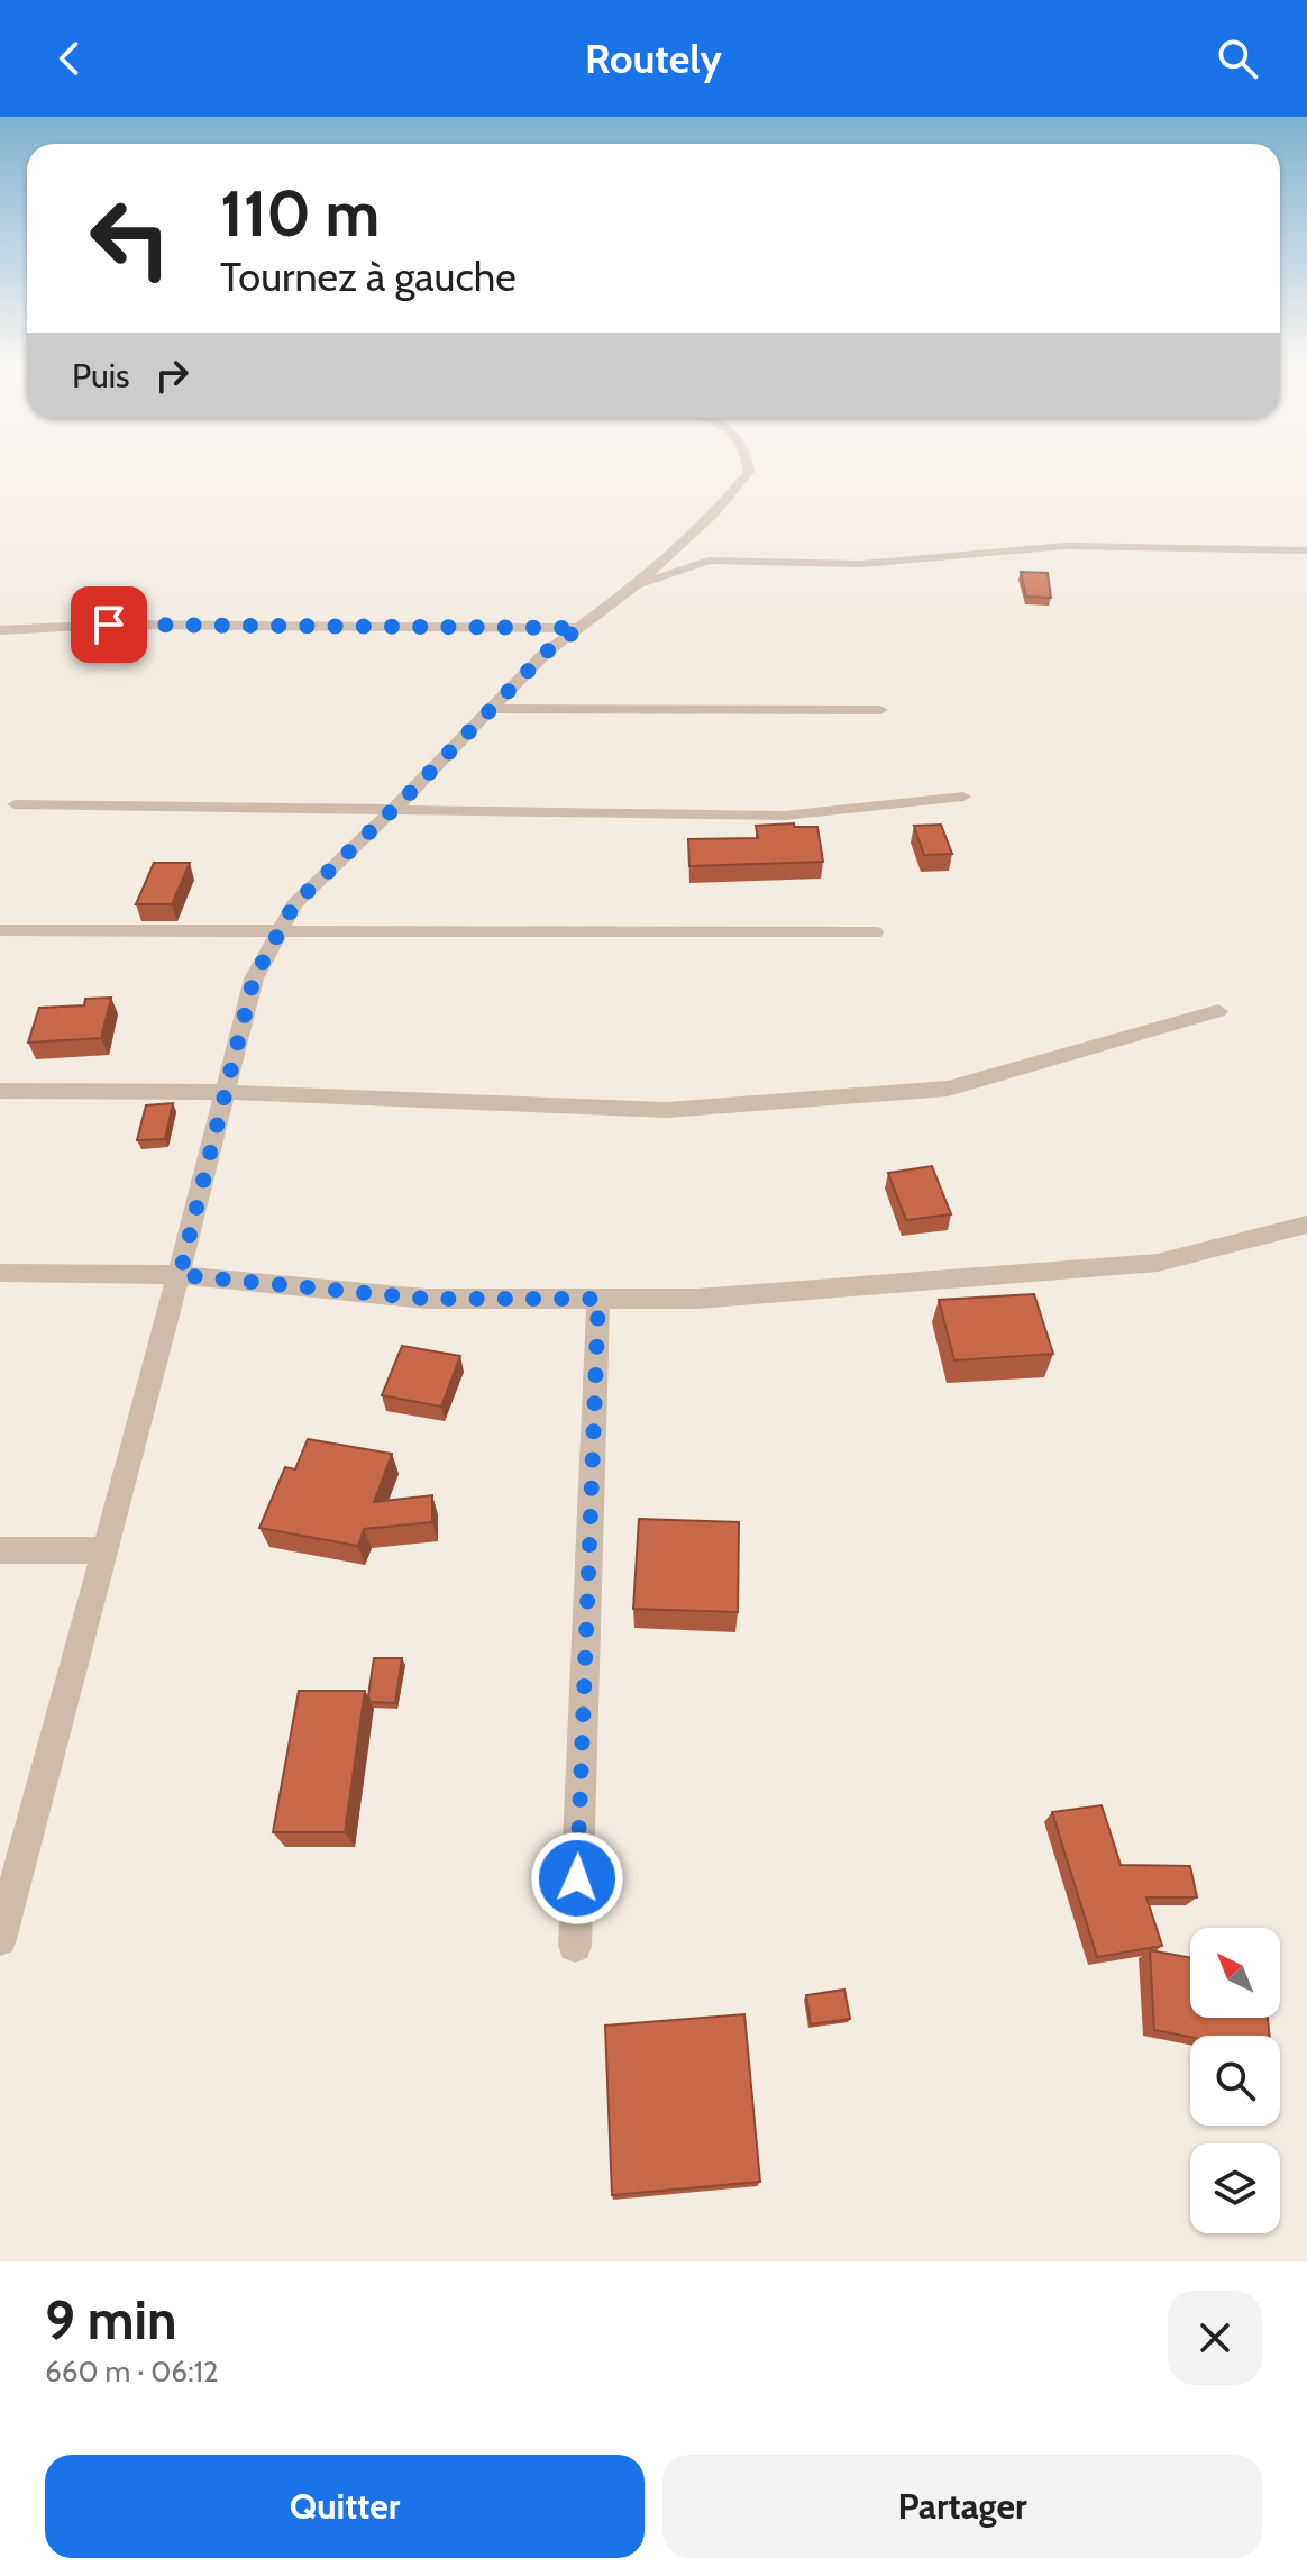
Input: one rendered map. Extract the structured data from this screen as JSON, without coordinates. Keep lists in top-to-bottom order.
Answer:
{
  "north": "top left",
  "page": {
    "header": "Routely",
    "turn": ["110 m", "Tournez à gauche"],
    "then": "Puis",
    "heading": ["9 min", "660 m · 06:12"],
    "buttons": ["Quitter", "Partager"]
  }
}
